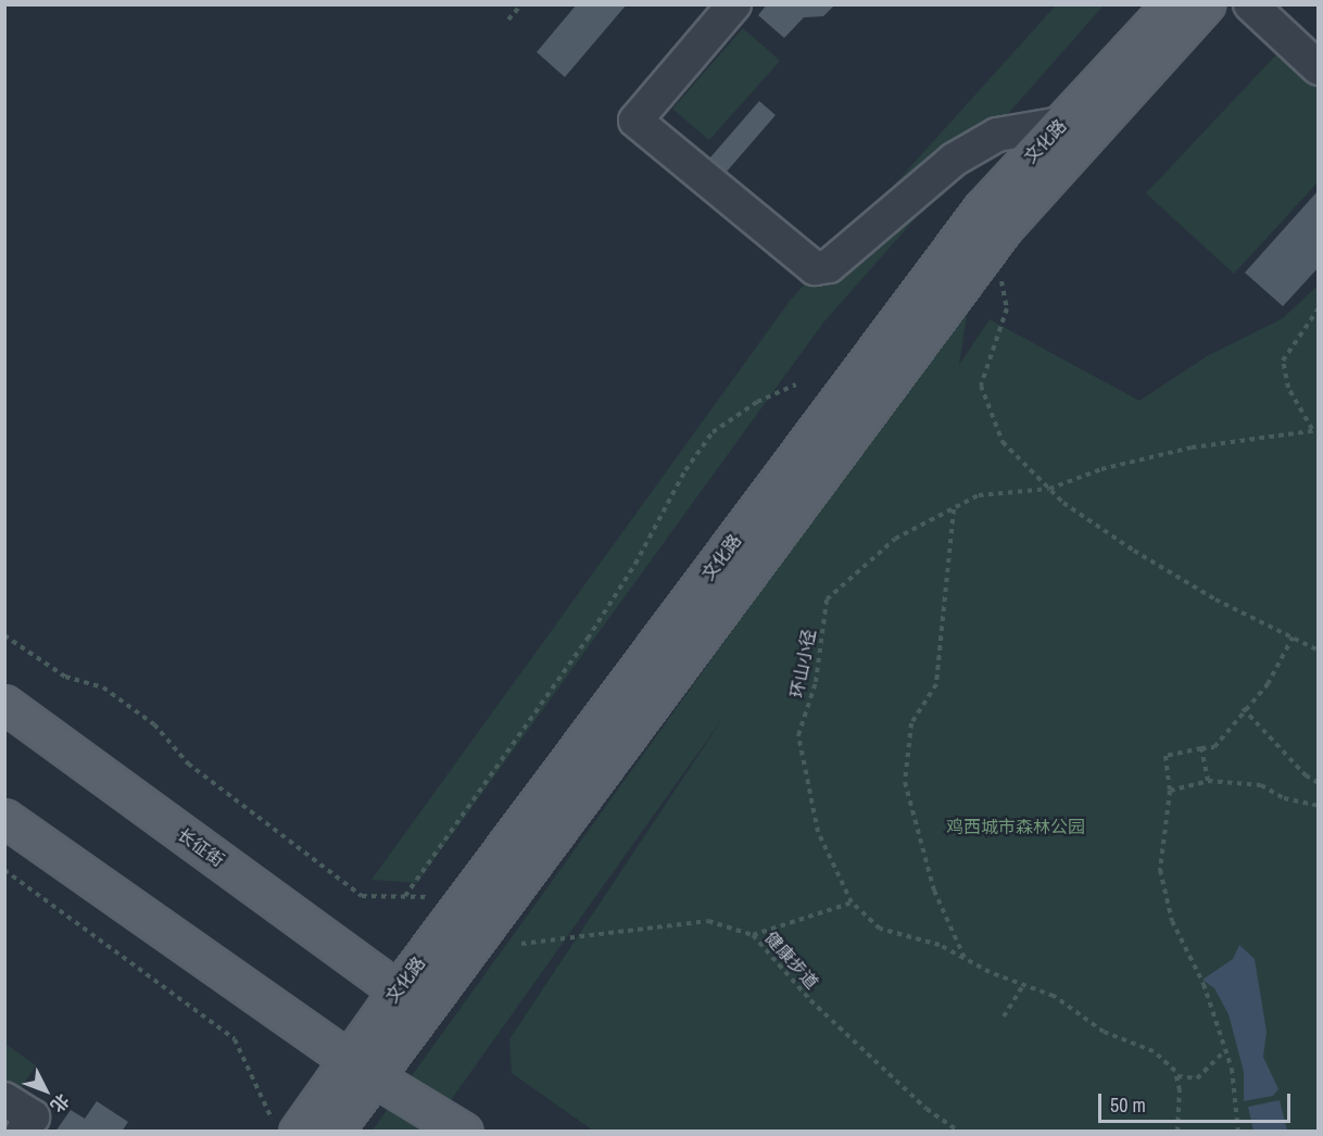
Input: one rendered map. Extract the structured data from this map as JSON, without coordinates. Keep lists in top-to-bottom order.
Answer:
{
  "streets": {
    "main road": ["文化路", "长征街"],
    "path": ["环山小径", "健康步道"]
  },
  "crossings": [
    ["文化路", "长征街"]
  ],
  "parks": ["鸡西城市森林公园"],
  "scale_bar": "50 m",
  "north": "bottom right"
}
